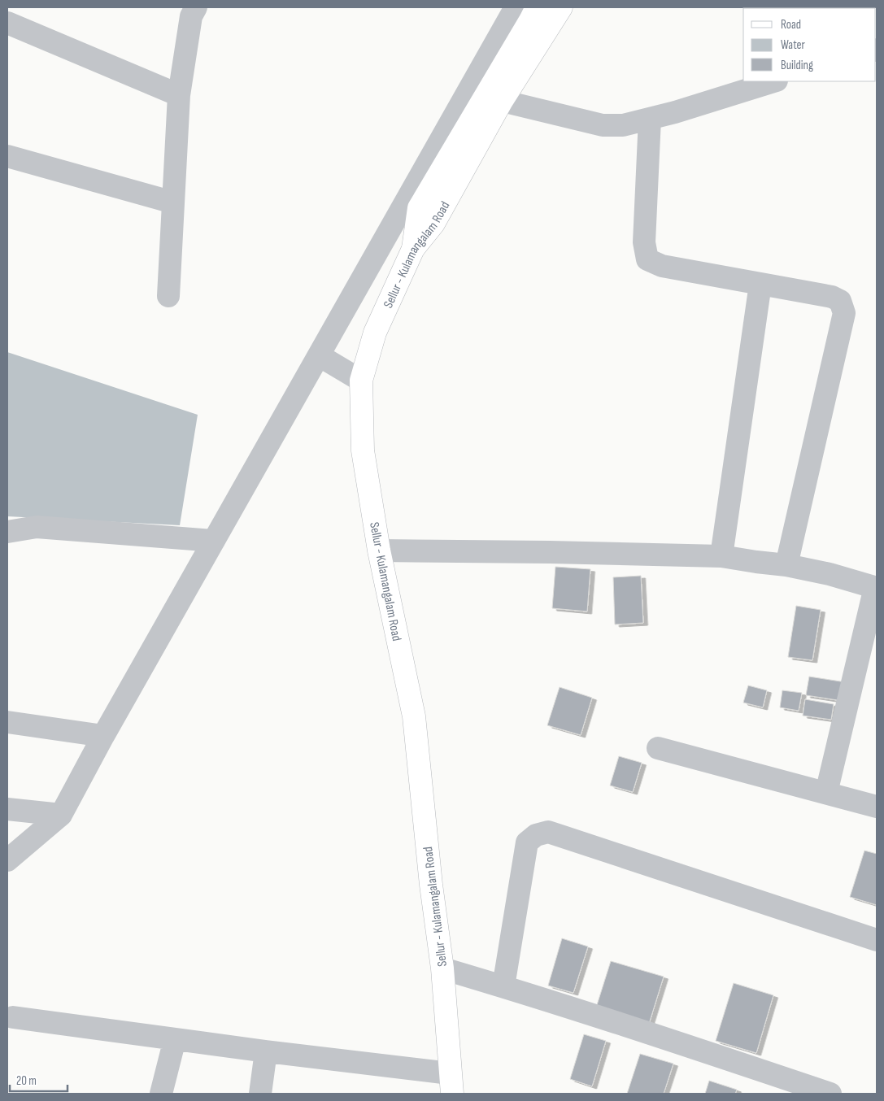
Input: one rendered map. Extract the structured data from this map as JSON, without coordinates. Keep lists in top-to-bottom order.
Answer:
{
  "streets": {
    "main road": ["Sellur - Kulamangalam Road"]
  },
  "legend": ["Road", "Water", "Building"],
  "scale_bar": "20 m"
}
